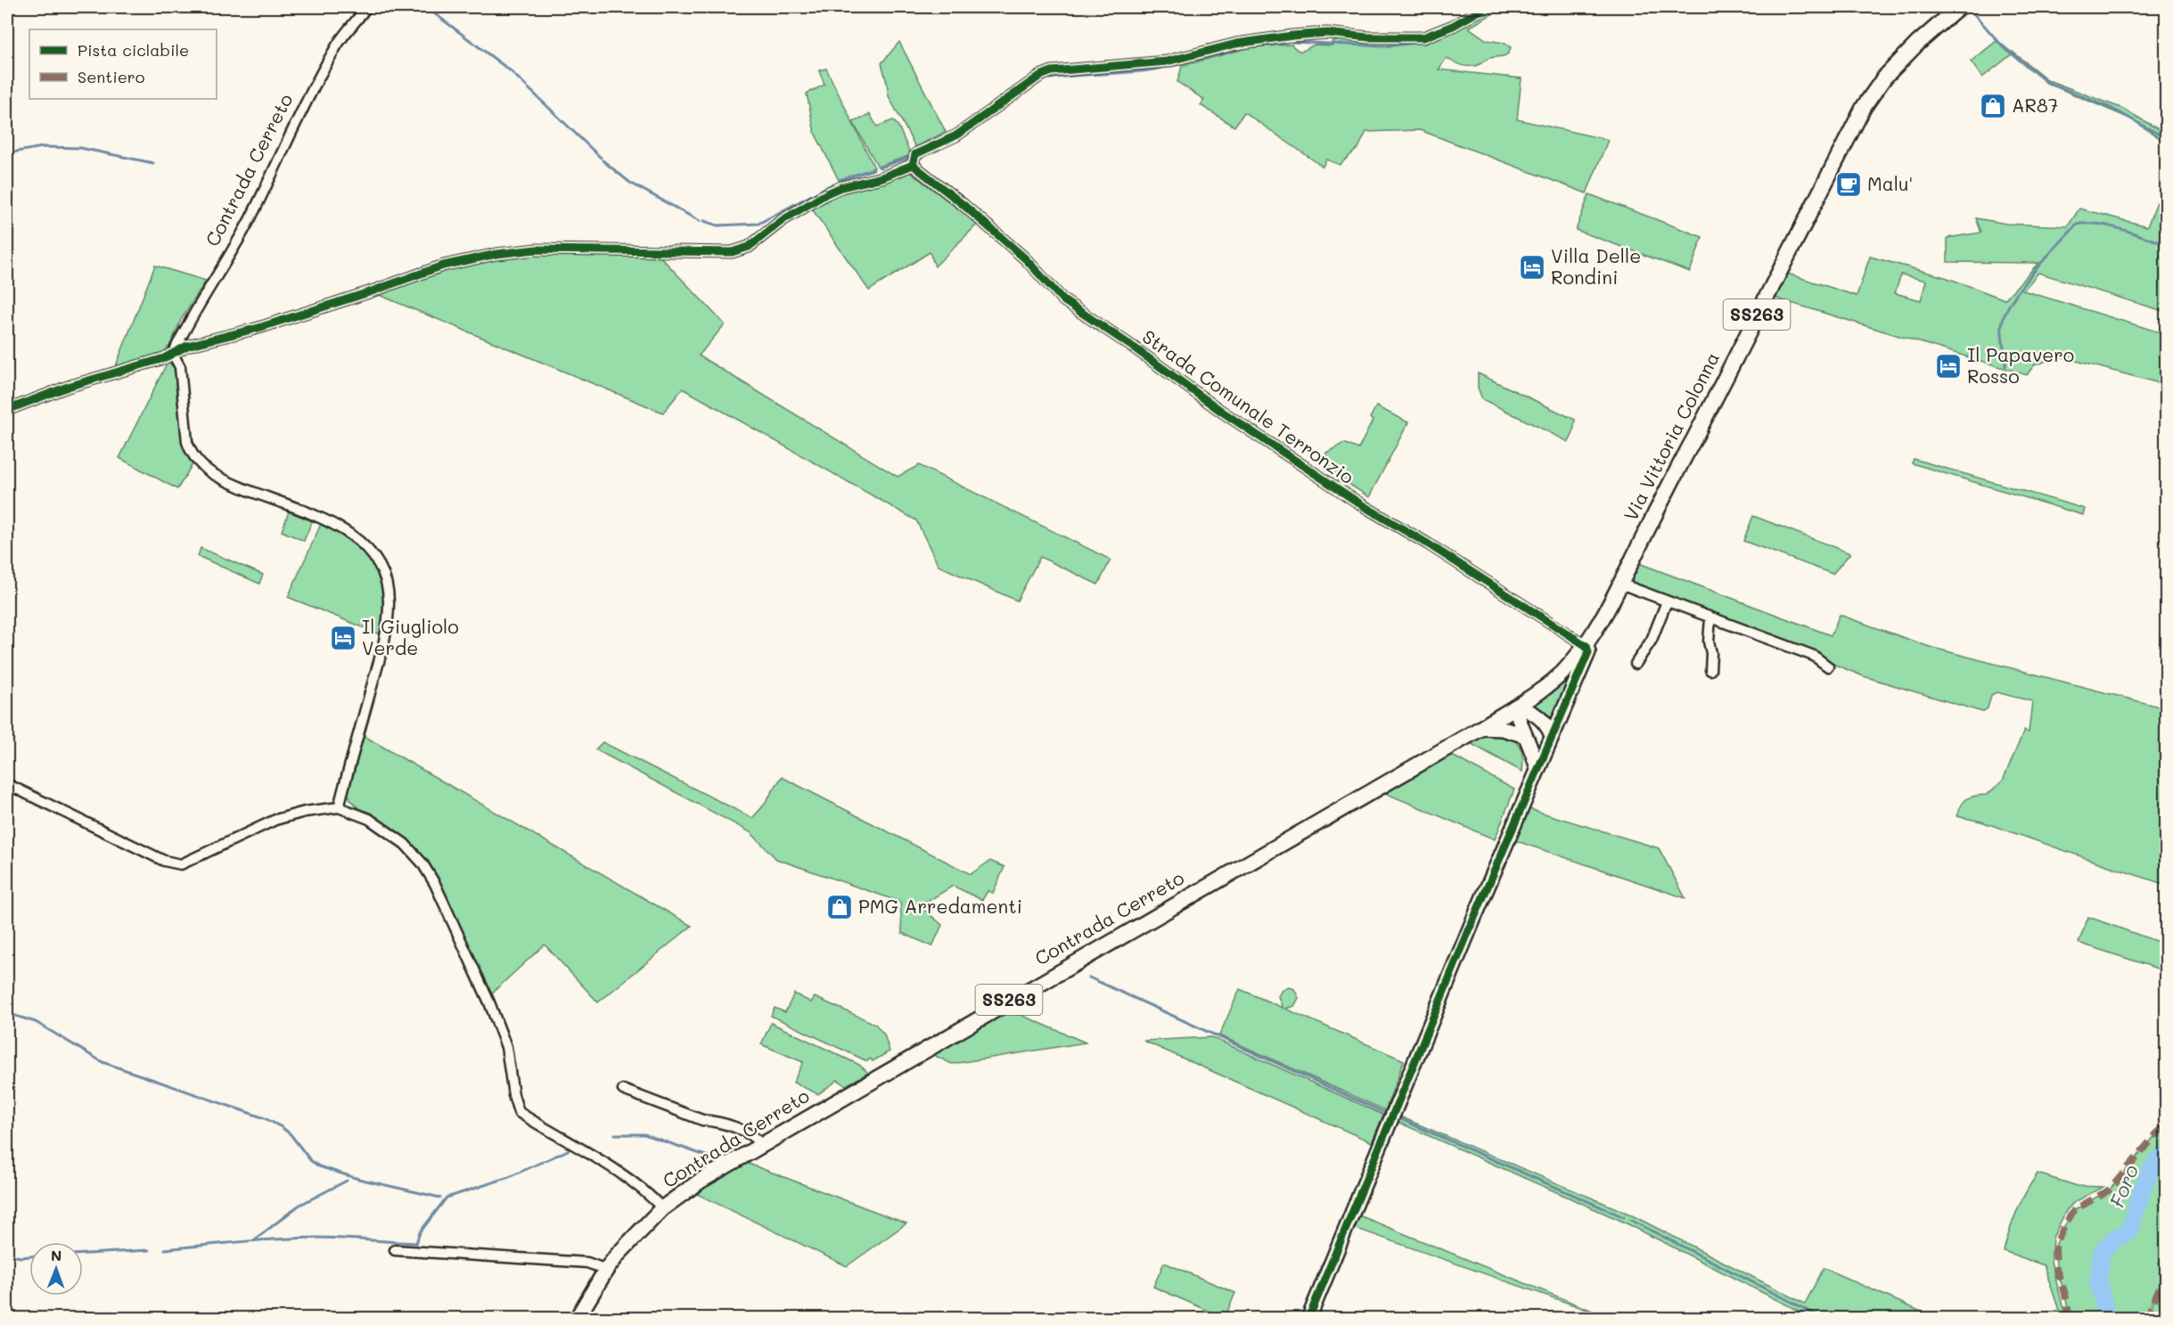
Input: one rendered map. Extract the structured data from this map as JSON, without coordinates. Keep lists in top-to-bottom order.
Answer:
{
  "streets": {
    "main road": ["Contrada Cerreto", "SS263", "Via Vittoria Colonna"],
    "street": ["Strada Comunale Terronzio"]
  },
  "crossings": [
    ["Contrada Cerreto", "Via Vittoria Colonna"],
    ["Strada Comunale Terronzio", "Via Vittoria Colonna"]
  ],
  "water": ["Foro"],
  "places": {
    "shop": ["AR87", "PMG Arredamenti"],
    "cafe": ["Malu'"],
    "hotel": ["Villa Delle Rondini", "Il Papavero Rosso", "Il Giugliolo Verde"]
  },
  "legend": ["Pista ciclabile", "Sentiero"],
  "north": "top"
}
